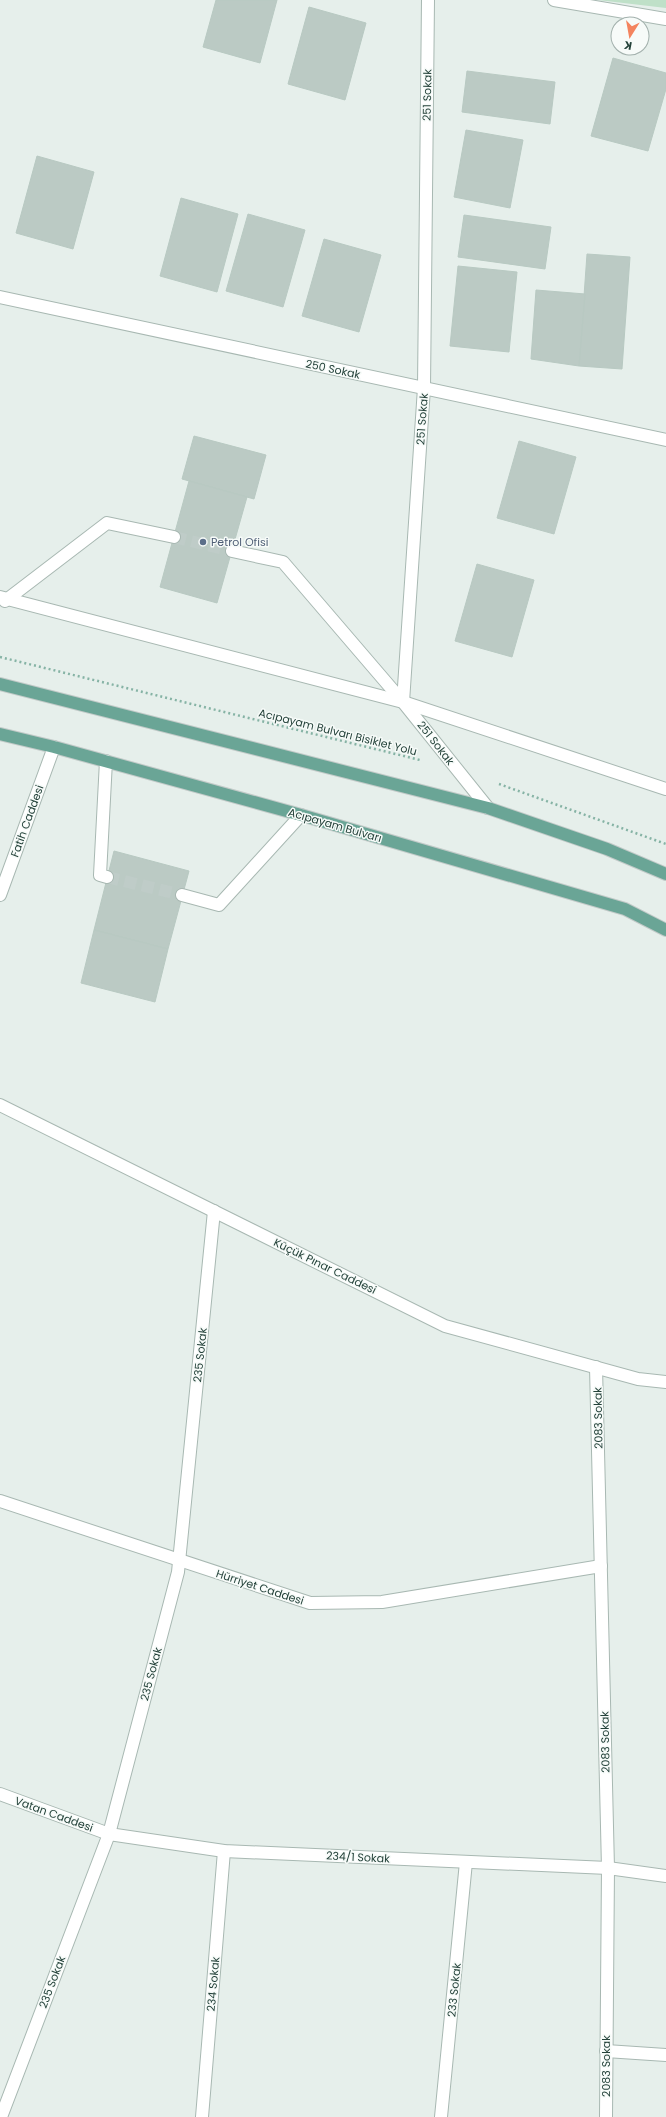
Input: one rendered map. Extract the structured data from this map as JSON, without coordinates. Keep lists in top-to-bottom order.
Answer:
{
  "streets": {
    "main road": ["Acıpayam Bulvarı"],
    "street": [
      "251 Sokak",
      "250 Sokak",
      "Fatih Caddesi",
      "Küçük Pınar Caddesi",
      "235 Sokak",
      "2083 Sokak",
      "Hürriyet Caddesi",
      "Vatan Caddesi",
      "234/1 Sokak",
      "234 Sokak",
      "233 Sokak"
    ],
    "path": ["Acıpayam Bulvarı Bisiklet Yolu"]
  },
  "crossings": [
    ["251 Sokak", "250 Sokak"],
    ["251 Sokak", "Acıpayam Bulvarı Bisiklet Yolu"],
    ["Fatih Caddesi", "Acıpayam Bulvarı"],
    ["Küçük Pınar Caddesi", "235 Sokak"],
    ["Küçük Pınar Caddesi", "2083 Sokak"],
    ["235 Sokak", "Hürriyet Caddesi"],
    ["235 Sokak", "Vatan Caddesi"],
    ["235 Sokak", "234/1 Sokak"],
    ["2083 Sokak", "Hürriyet Caddesi"],
    ["2083 Sokak", "234/1 Sokak"],
    ["Vatan Caddesi", "234/1 Sokak"],
    ["234/1 Sokak", "234 Sokak"],
    ["234/1 Sokak", "233 Sokak"]
  ],
  "places": ["Petrol Ofisi"],
  "north": "bottom"
}
